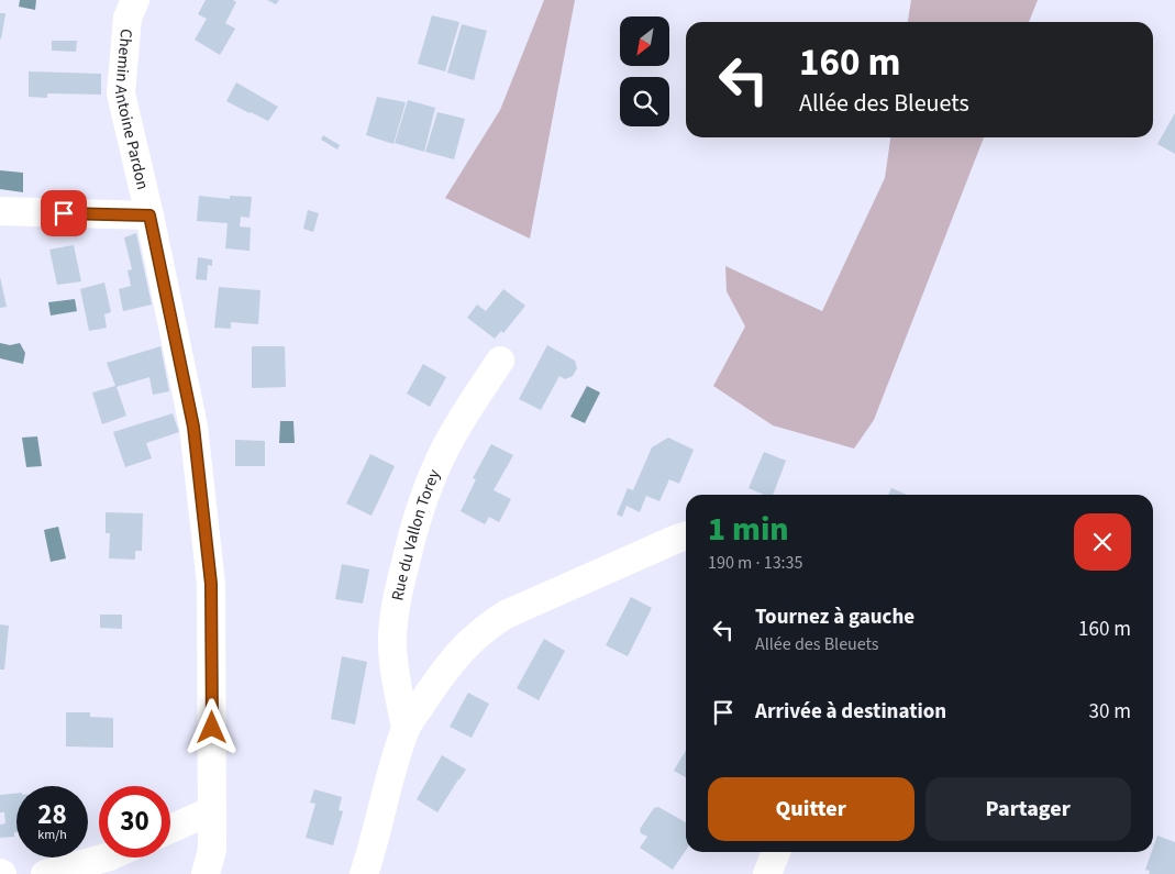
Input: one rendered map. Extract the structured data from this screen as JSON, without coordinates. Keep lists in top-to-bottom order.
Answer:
{
  "streets": {
    "street": ["Chemin Antoine Pardon", "Rue du Vallon Torey"]
  },
  "north": "bottom left",
  "page": {
    "turn": ["160 m", "Allée des Bleuets"],
    "heading": ["1 min", "190 m · 13:35"],
    "list": [
      {
        "name": "Tournez à gauche",
        "note": "Allée des Bleuets",
        "value": "160 m"
      },
      {
        "name": "Arrivée à destination",
        "value": "30 m"
      }
    ],
    "buttons": ["Quitter", "Partager"],
    "speed": "28 km/h",
    "limit": "30"
  }
}
